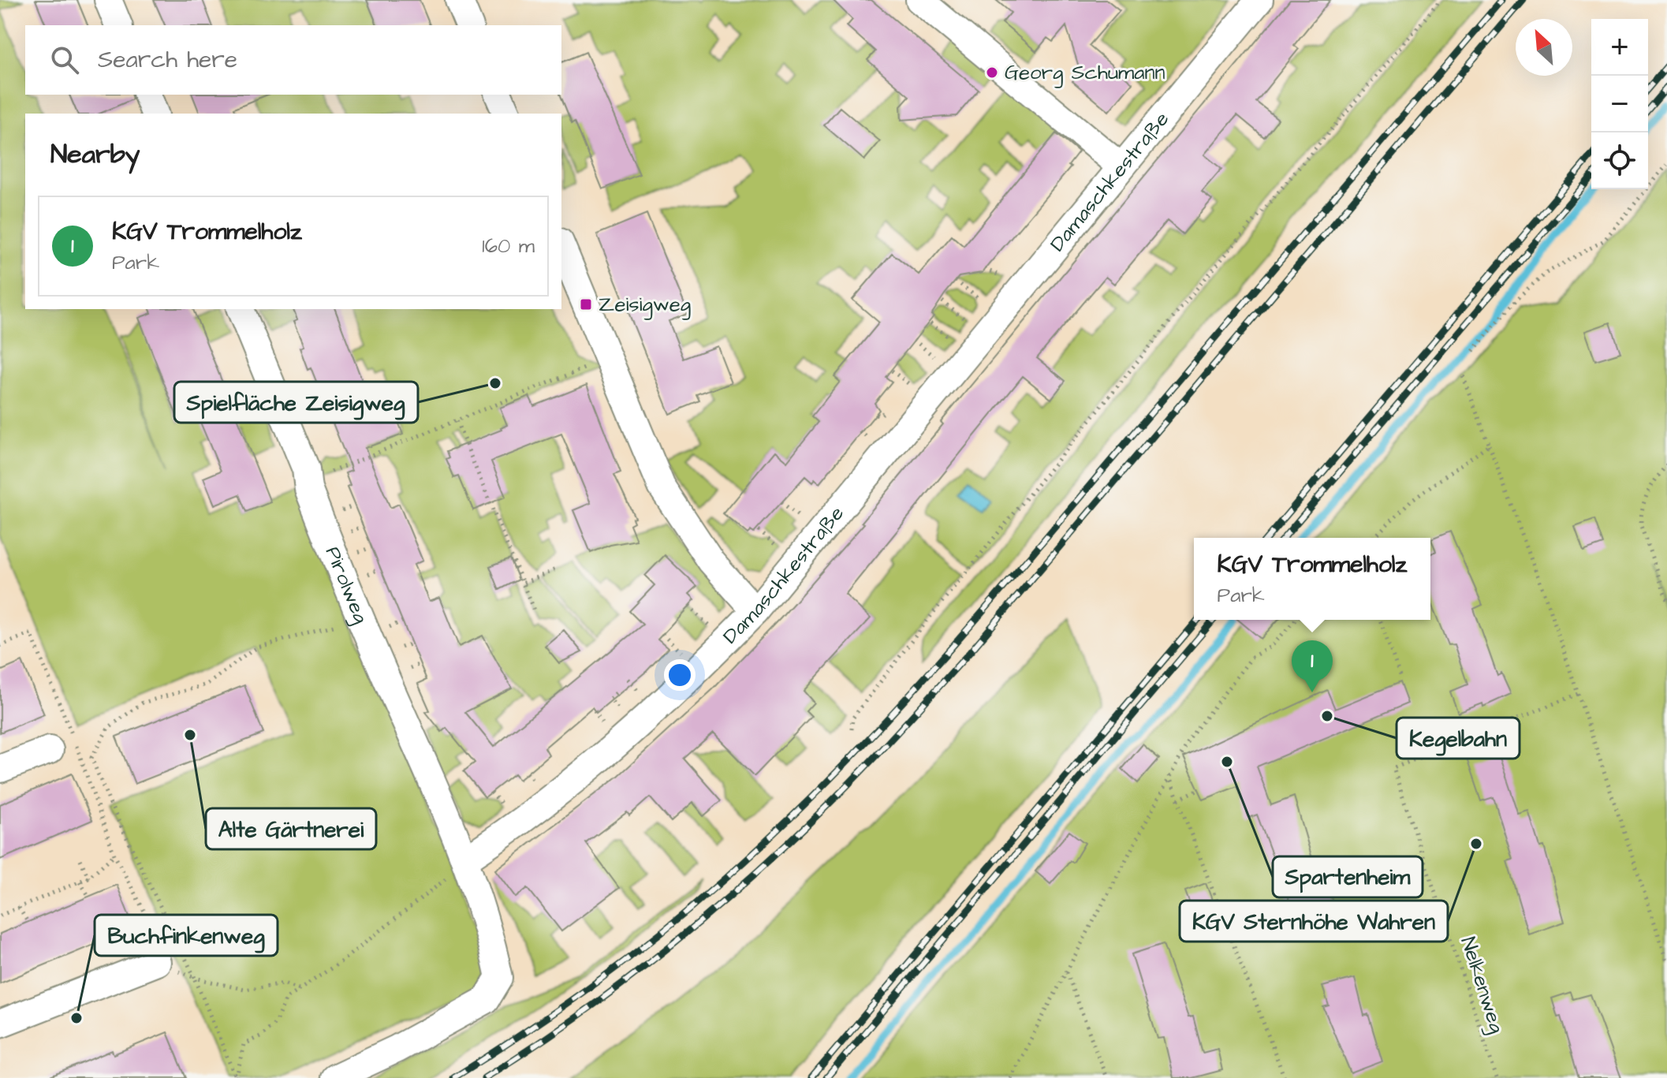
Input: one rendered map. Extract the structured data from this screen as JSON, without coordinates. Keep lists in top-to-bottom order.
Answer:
{
  "streets": {
    "street": ["Damaschkestraße", "Pirolweg"],
    "path": ["Nelkenweg"]
  },
  "crossings": [
    ["Damaschkestraße", "Pirolweg"]
  ],
  "places": {
    "other": [
      "Georg Schumann",
      "Spielfläche Zeisigweg",
      "Kegelbahn",
      "Alte Gärtnerei",
      "Spartenheim",
      "KGV Sternhöhe Wahren",
      "Buchfinkenweg"
    ],
    "transit": ["Zeisigweg"]
  },
  "north": "top left",
  "page": {
    "map_buttons": ["+", "−"],
    "search": "Search here",
    "heading": "Nearby",
    "list": [
      {
        "mark": "1",
        "name": "KGV Trommelholz",
        "note": "Park",
        "value": "160 m"
      }
    ],
    "popup": ["KGV Trommelholz", "Park"],
    "pins": "1"
  }
}
